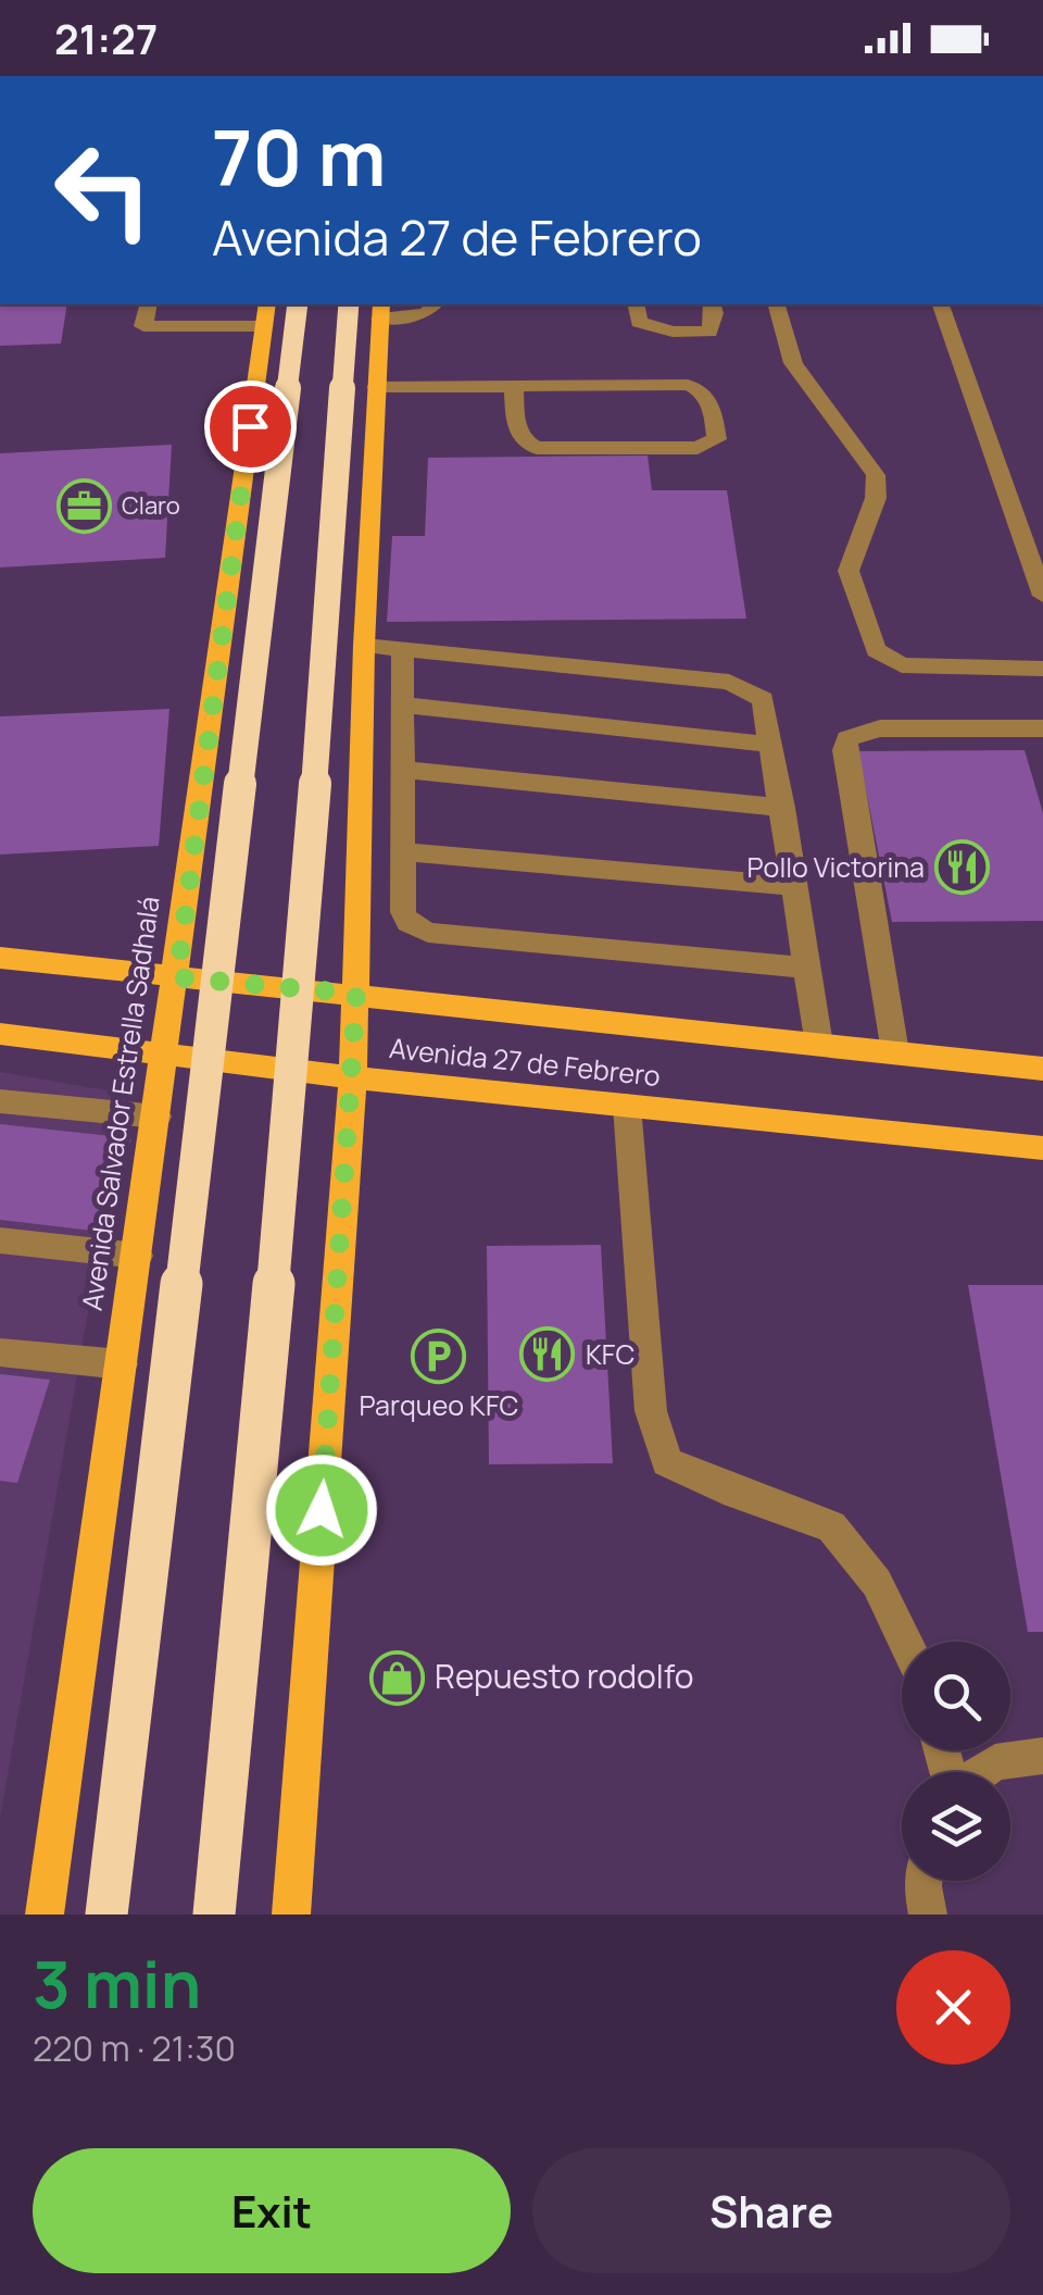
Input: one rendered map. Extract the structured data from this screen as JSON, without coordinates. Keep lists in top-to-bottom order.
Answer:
{
  "streets": {
    "main road": ["Avenida 27 de Febrero", "Avenida Salvador Estrella Sadhalá"]
  },
  "crossings": [
    ["Avenida 27 de Febrero", "Avenida Salvador Estrella Sadhalá"]
  ],
  "places": {
    "office": ["Claro"],
    "restaurant": ["Pollo Victorina", "KFC"],
    "parking": ["Parqueo KFC"],
    "shop": ["Repuesto rodolfo"]
  },
  "page": {
    "status": "21:27",
    "turn": ["70 m", "Avenida 27 de Febrero"],
    "heading": ["3 min", "220 m · 21:30"],
    "buttons": ["Exit", "Share"]
  }
}
